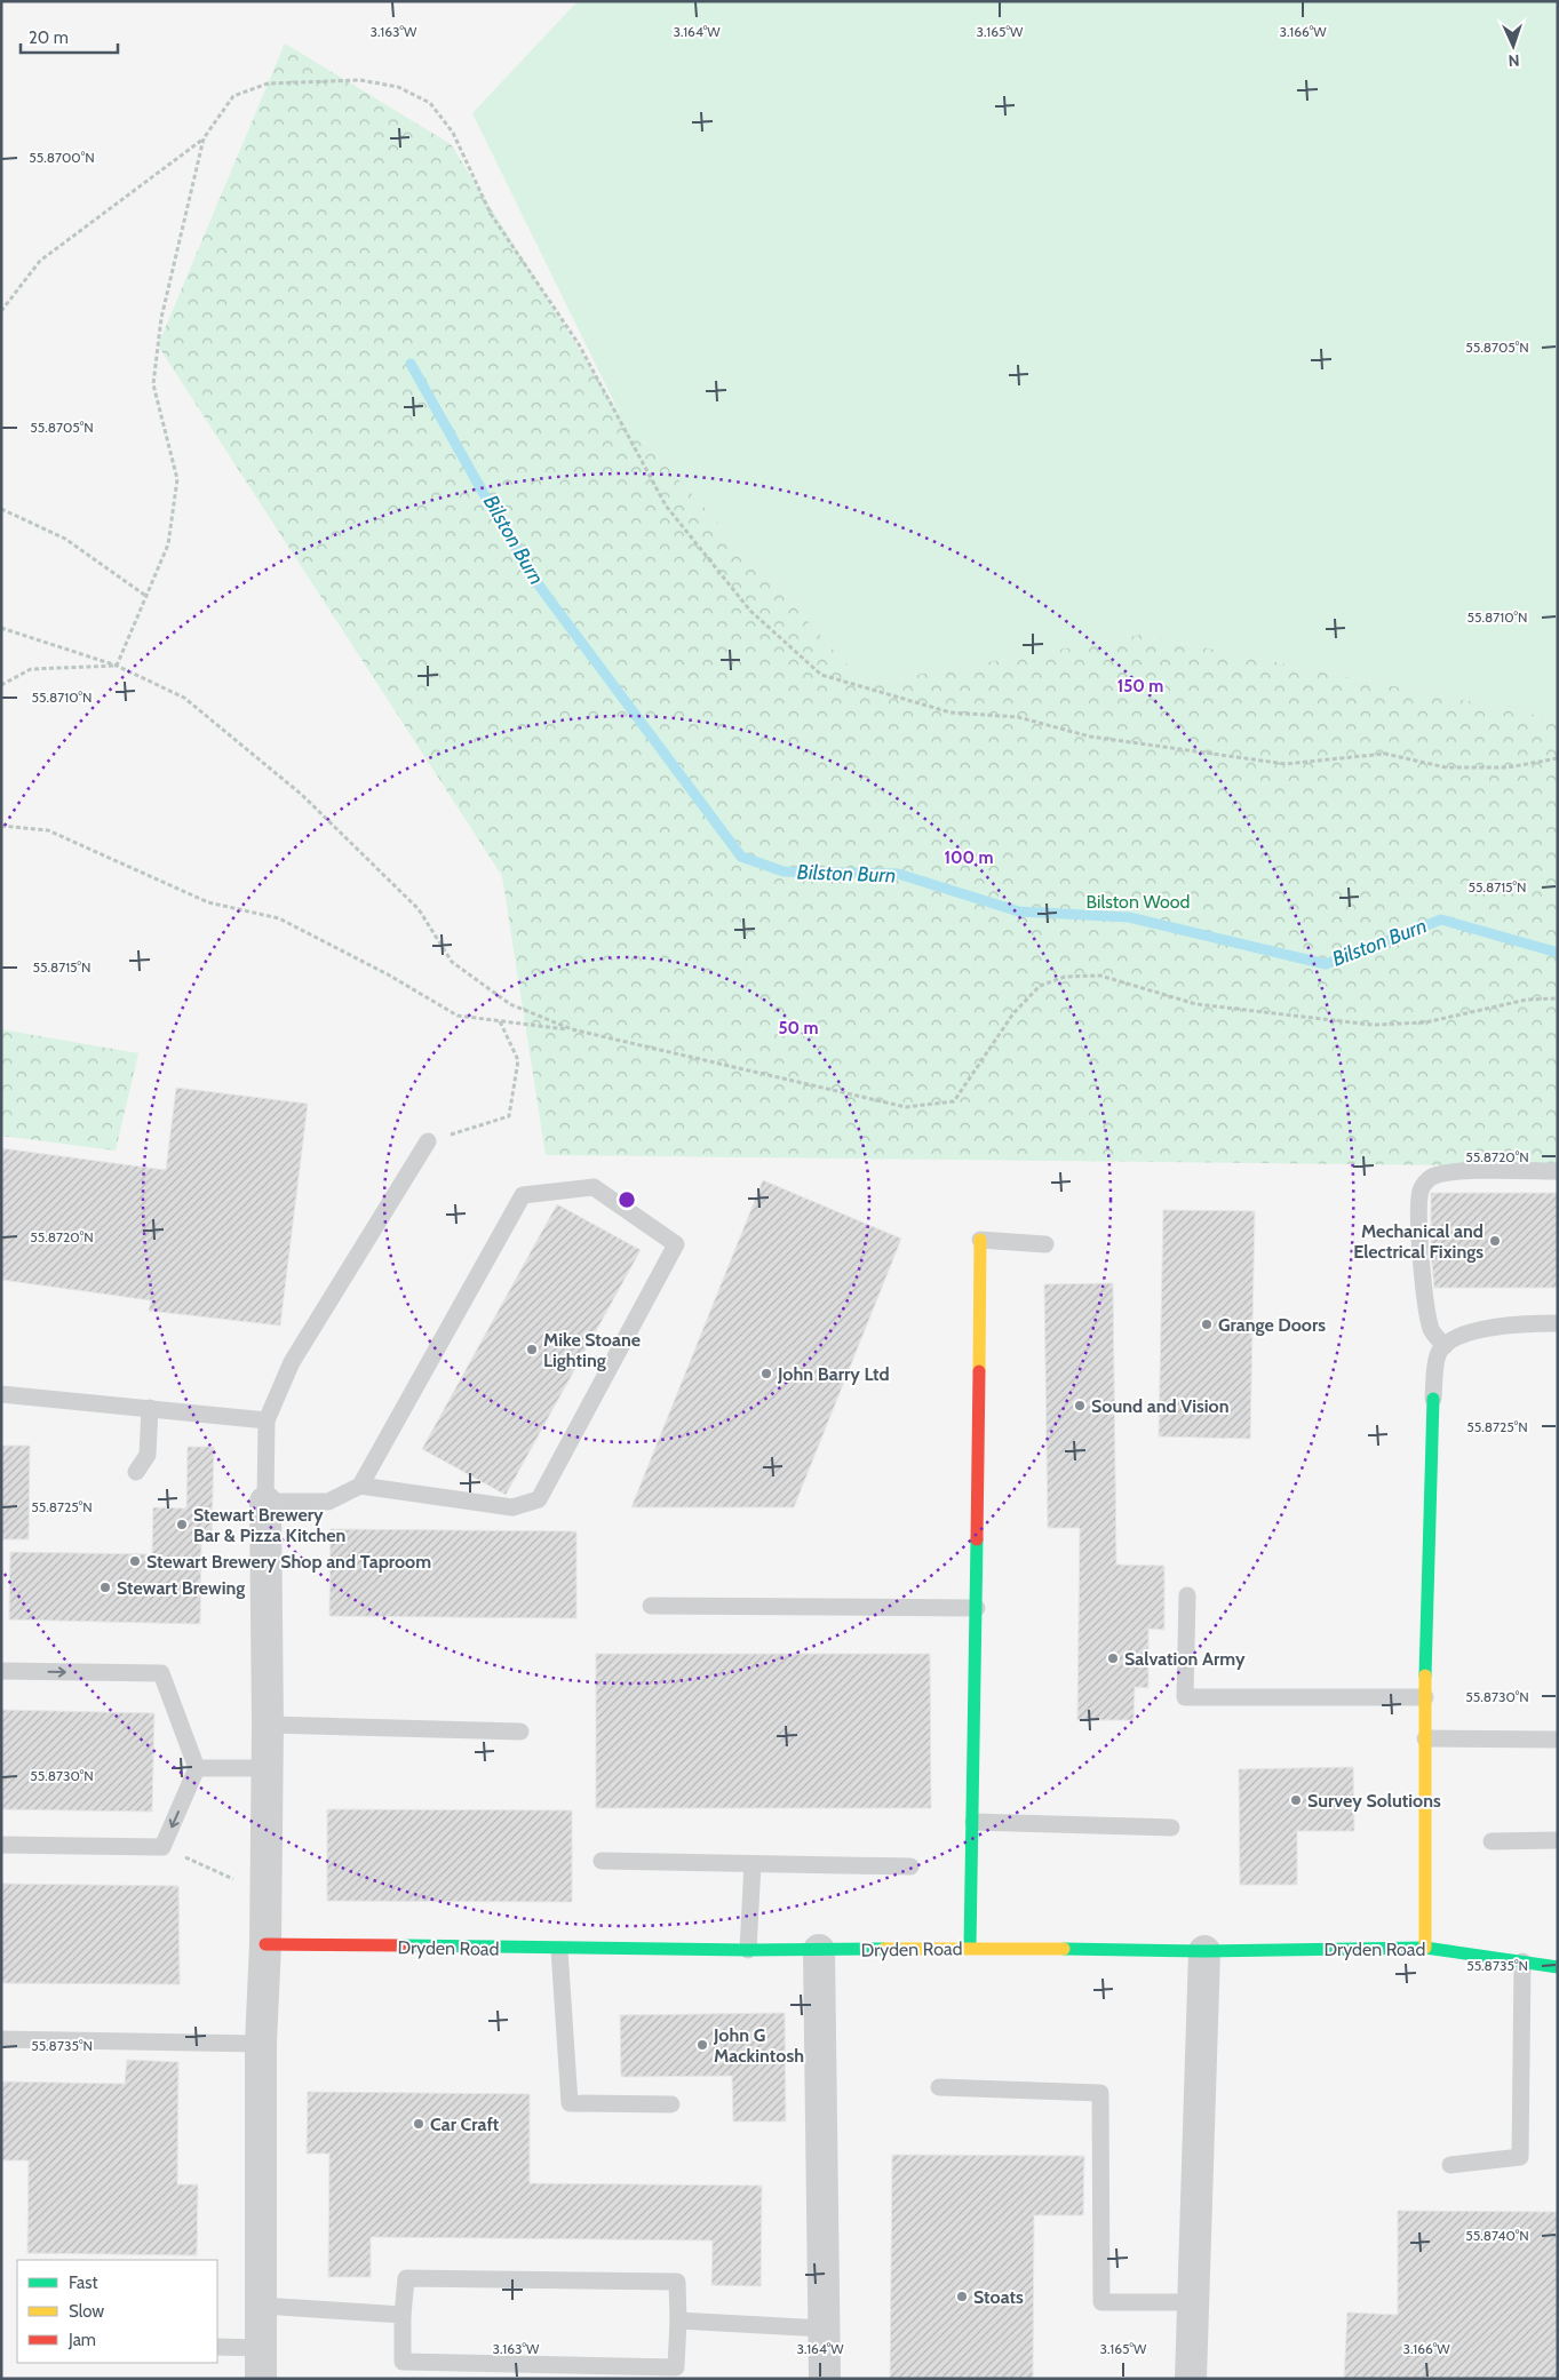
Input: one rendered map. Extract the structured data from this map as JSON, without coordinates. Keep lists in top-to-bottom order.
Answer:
{
  "streets": {
    "street": ["Dryden Road"]
  },
  "water": ["Bilston Burn"],
  "parks": ["Bilston Wood"],
  "places": [
    "Mechanical and Electrical Fixings",
    "Grange Doors",
    "Mike Stoane Lighting",
    "John Barry Ltd",
    "Sound and Vision",
    "Stewart Brewery Bar & Pizza Kitchen",
    "Stewart Brewery Shop and Taproom",
    "Stewart Brewing",
    "Salvation Army",
    "Survey Solutions",
    "John G Mackintosh",
    "Car Craft",
    "Stoats"
  ],
  "legend": ["Fast", "Slow", "Jam"],
  "scale_bar": "20 m",
  "north": "bottom",
  "coordinates": [
    "3.163°W",
    "3.164°W",
    "3.165°W",
    "3.166°W",
    "55.8700°N",
    "55.8705°N",
    "55.8710°N",
    "55.8715°N",
    "55.8720°N",
    "55.8725°N",
    "55.8730°N",
    "55.8735°N",
    "55.8740°N"
  ],
  "rings": ["150 m", "100 m", "50 m"]
}
